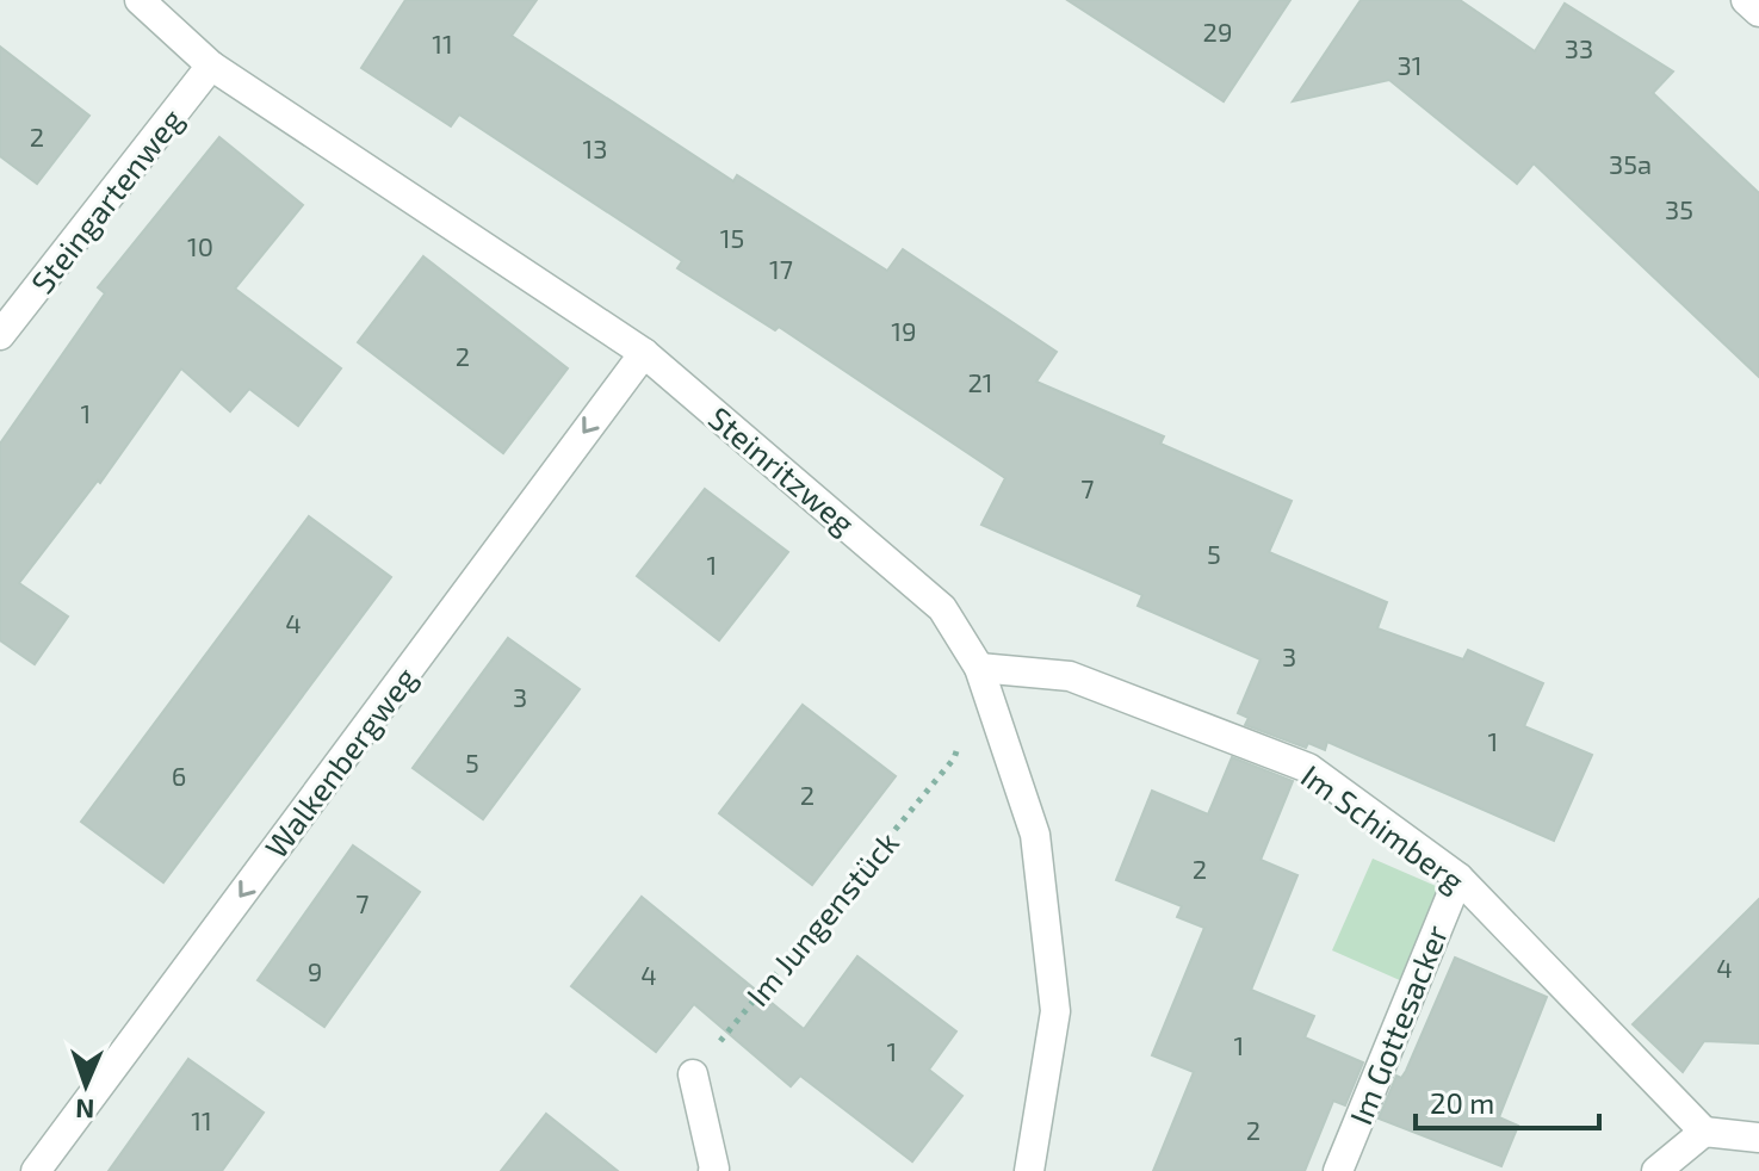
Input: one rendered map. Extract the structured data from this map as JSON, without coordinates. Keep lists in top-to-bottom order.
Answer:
{
  "streets": {
    "street": [
      "Steingartenweg",
      "Steinritzweg",
      "Walkenbergweg",
      "Im Schimberg",
      "Im Gottesacker"
    ],
    "path": ["Im Jungenstück"]
  },
  "crossings": [
    ["Steingartenweg", "Steinritzweg"],
    ["Steinritzweg", "Walkenbergweg"],
    ["Steinritzweg", "Im Schimberg"],
    ["Im Schimberg", "Im Gottesacker"]
  ],
  "one_way": ["Walkenbergweg"],
  "house_numbers": [
    "29",
    "11",
    "33",
    "31",
    "2",
    "13",
    "35a",
    "35",
    "15",
    "10",
    "17",
    "19",
    "2",
    "21",
    "1",
    "7",
    "5",
    "1",
    "4",
    "3",
    "3",
    "1",
    "5",
    "6",
    "2",
    "2",
    "7",
    "4",
    "9",
    "4",
    "1",
    "1",
    "11",
    "2"
  ],
  "scale_bar": "20 m",
  "north": "bottom"
}
